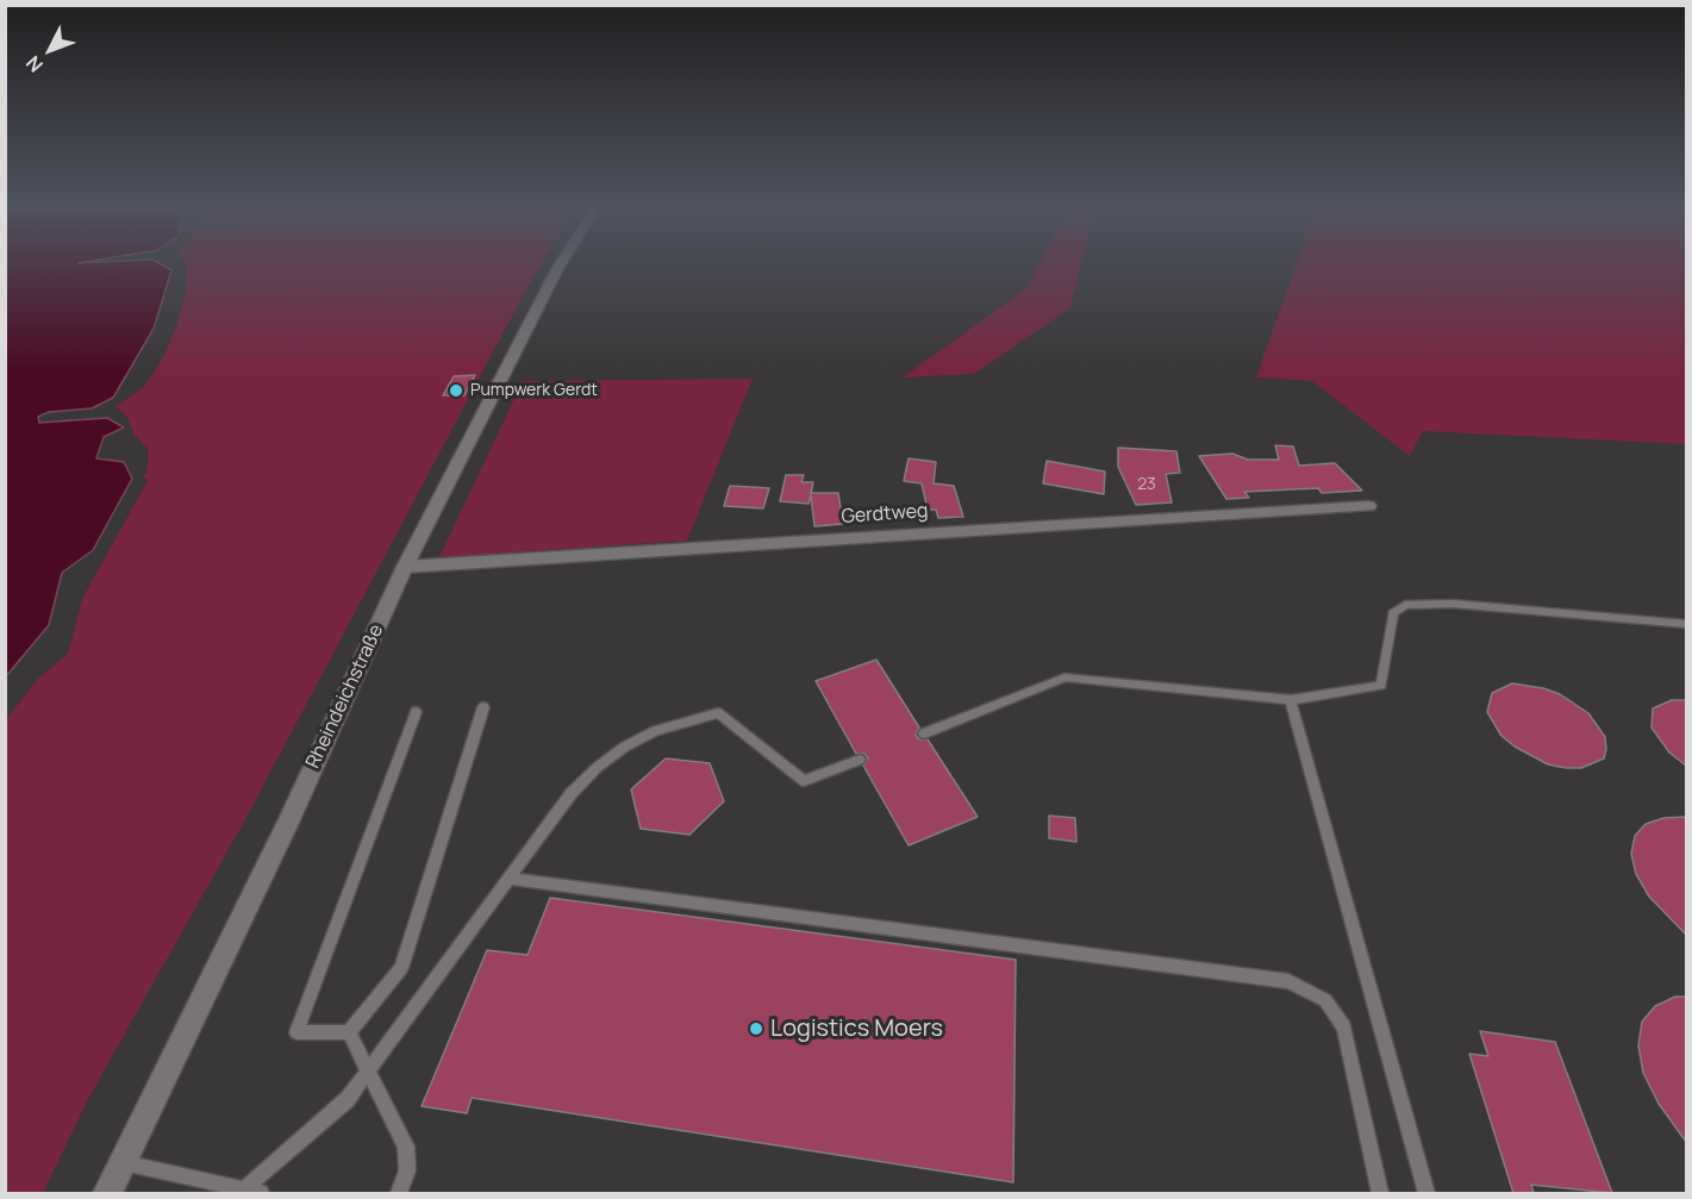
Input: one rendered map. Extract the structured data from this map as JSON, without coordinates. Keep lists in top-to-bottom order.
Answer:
{
  "streets": {
    "main road": ["Gerdtweg", "Rheindeichstraße"]
  },
  "crossings": [
    ["Gerdtweg", "Rheindeichstraße"]
  ],
  "places": ["Pumpwerk Gerdt", "Logistics Moers"],
  "house_numbers": ["23"],
  "north": "bottom left"
}
